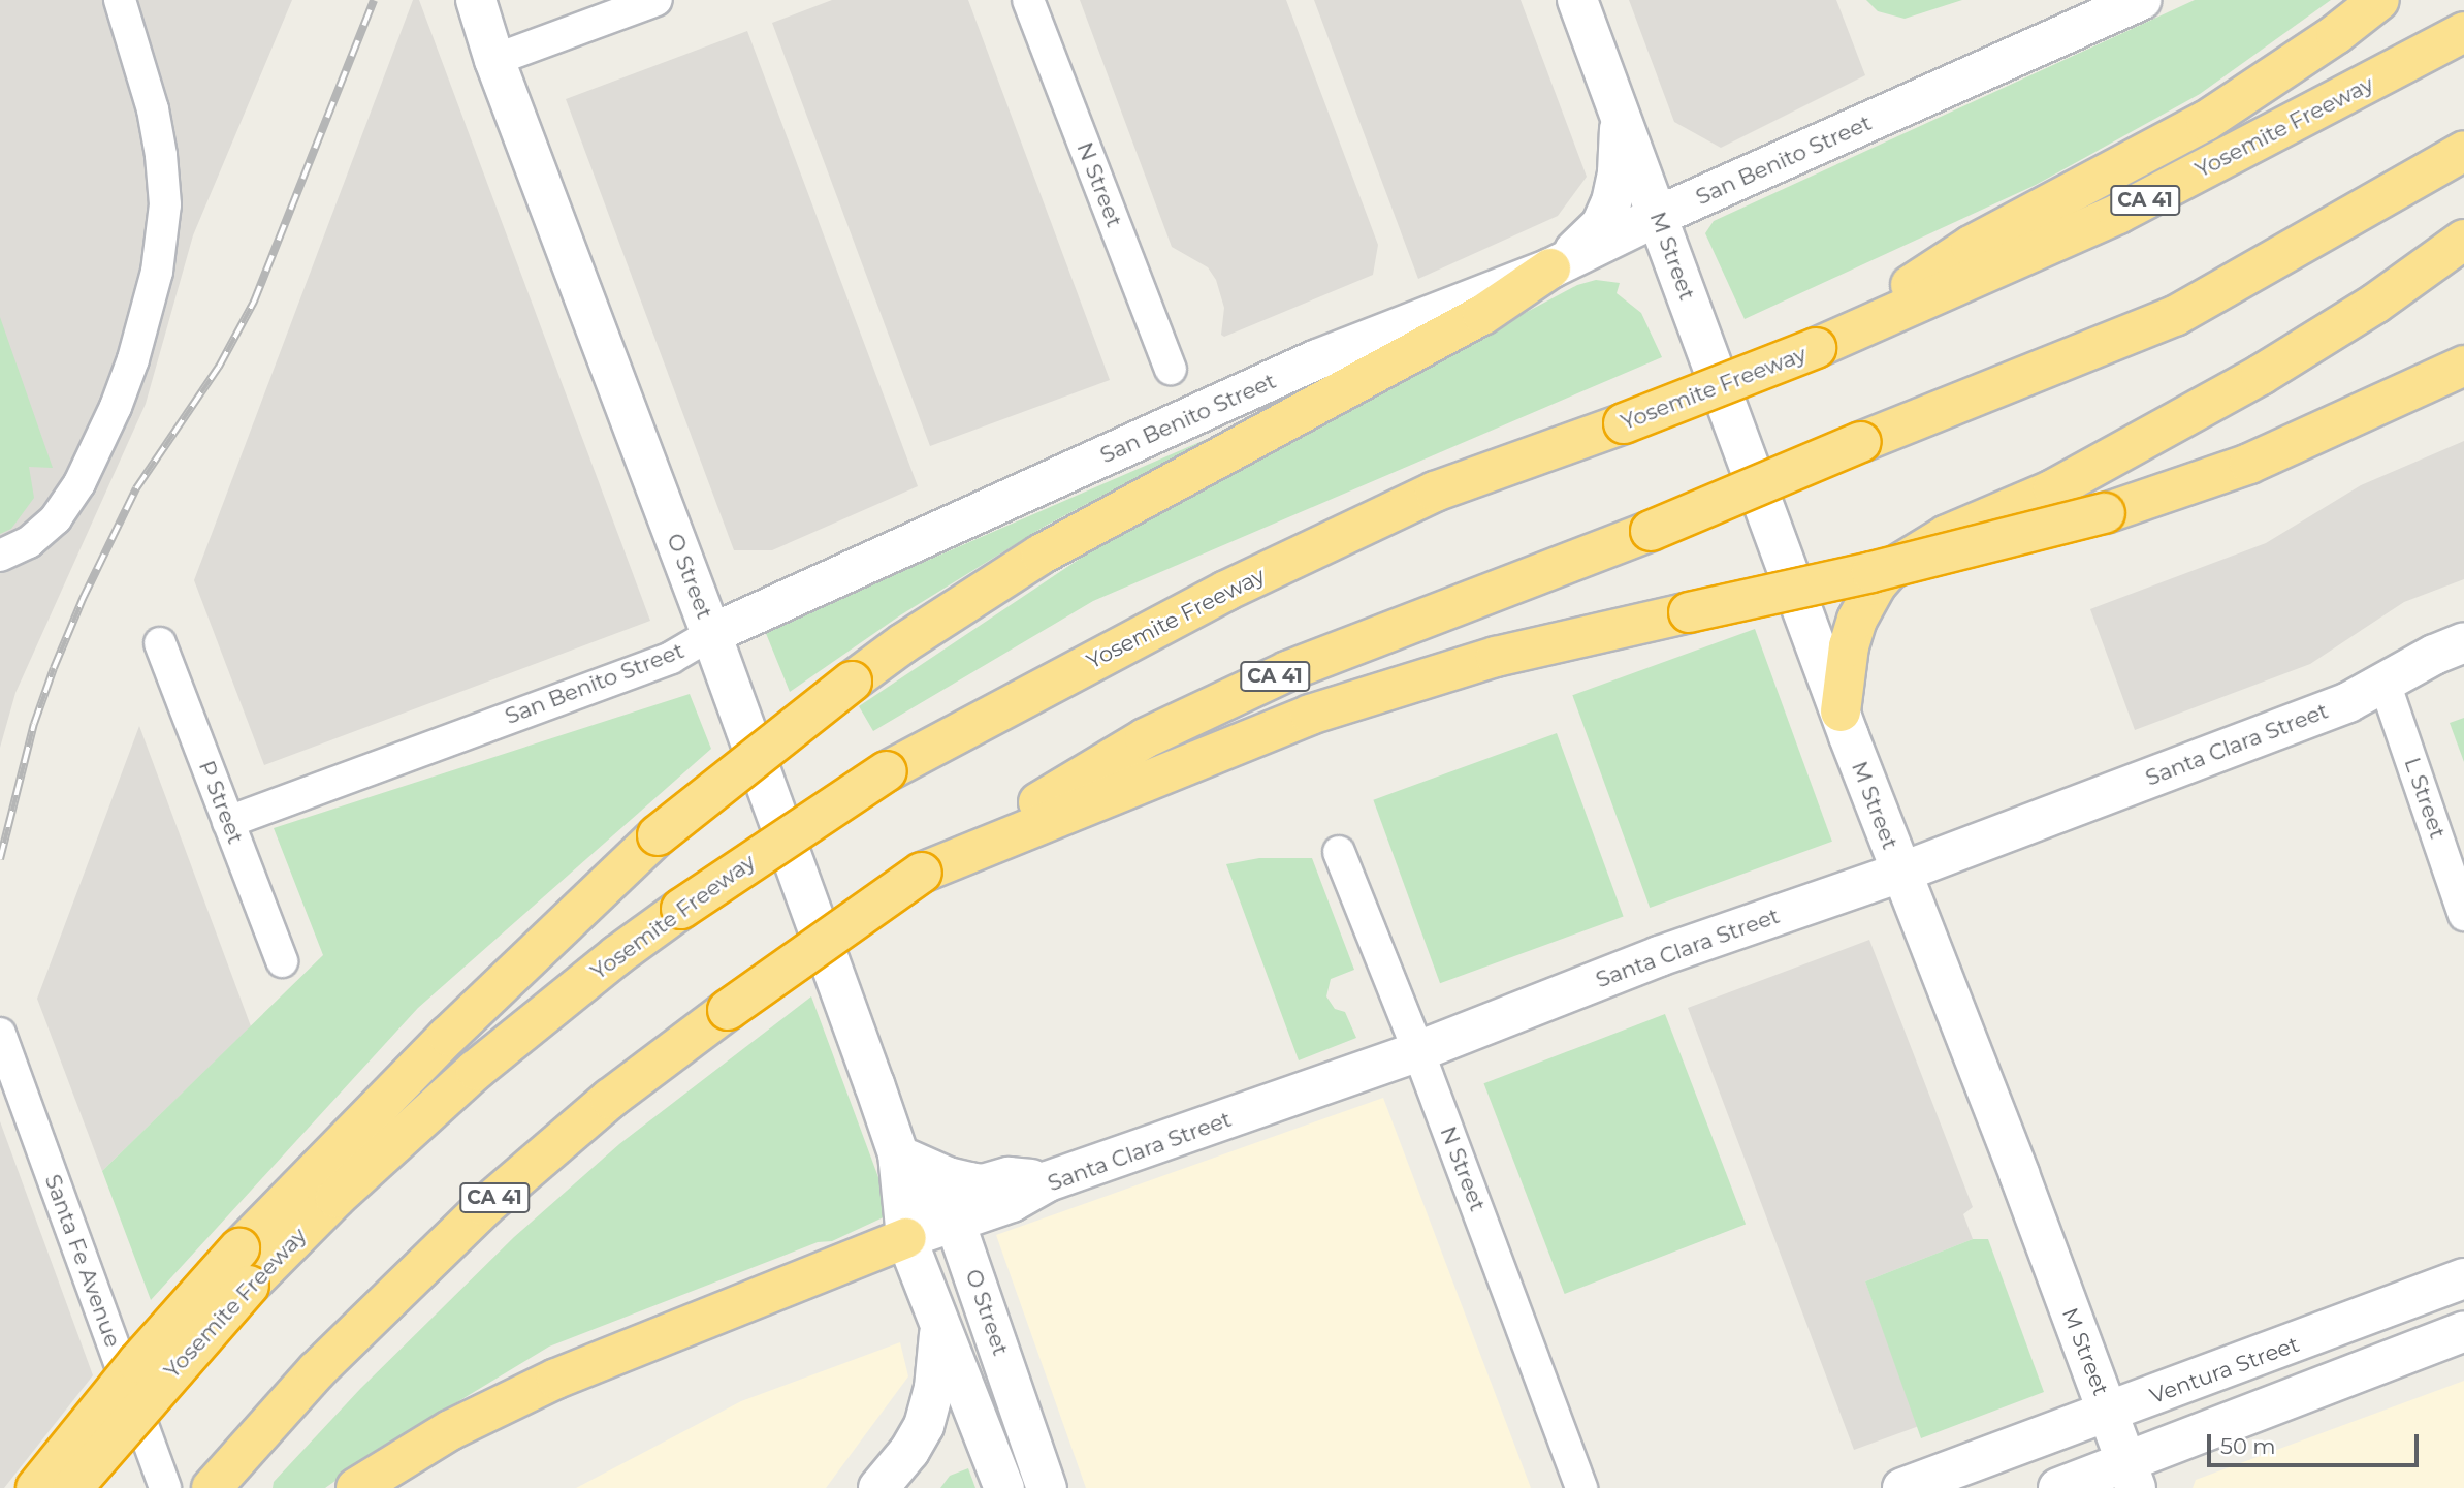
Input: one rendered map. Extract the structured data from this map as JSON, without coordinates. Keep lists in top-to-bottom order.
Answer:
{
  "streets": {
    "highway": ["Yosemite Freeway", "CA 41"],
    "street": [
      "San Benito Street",
      "N Street",
      "M Street",
      "O Street",
      "Santa Clara Street",
      "L Street",
      "P Street",
      "Santa Fe Avenue",
      "Ventura Street"
    ]
  },
  "crossings": [
    ["San Benito Street", "M Street"],
    ["San Benito Street", "O Street"],
    ["San Benito Street", "P Street"],
    ["N Street", "Santa Clara Street"],
    ["M Street", "Santa Clara Street"],
    ["M Street", "Ventura Street"],
    ["O Street", "Santa Clara Street"],
    ["Santa Clara Street", "L Street"]
  ],
  "scale_bar": "50 m"
}
